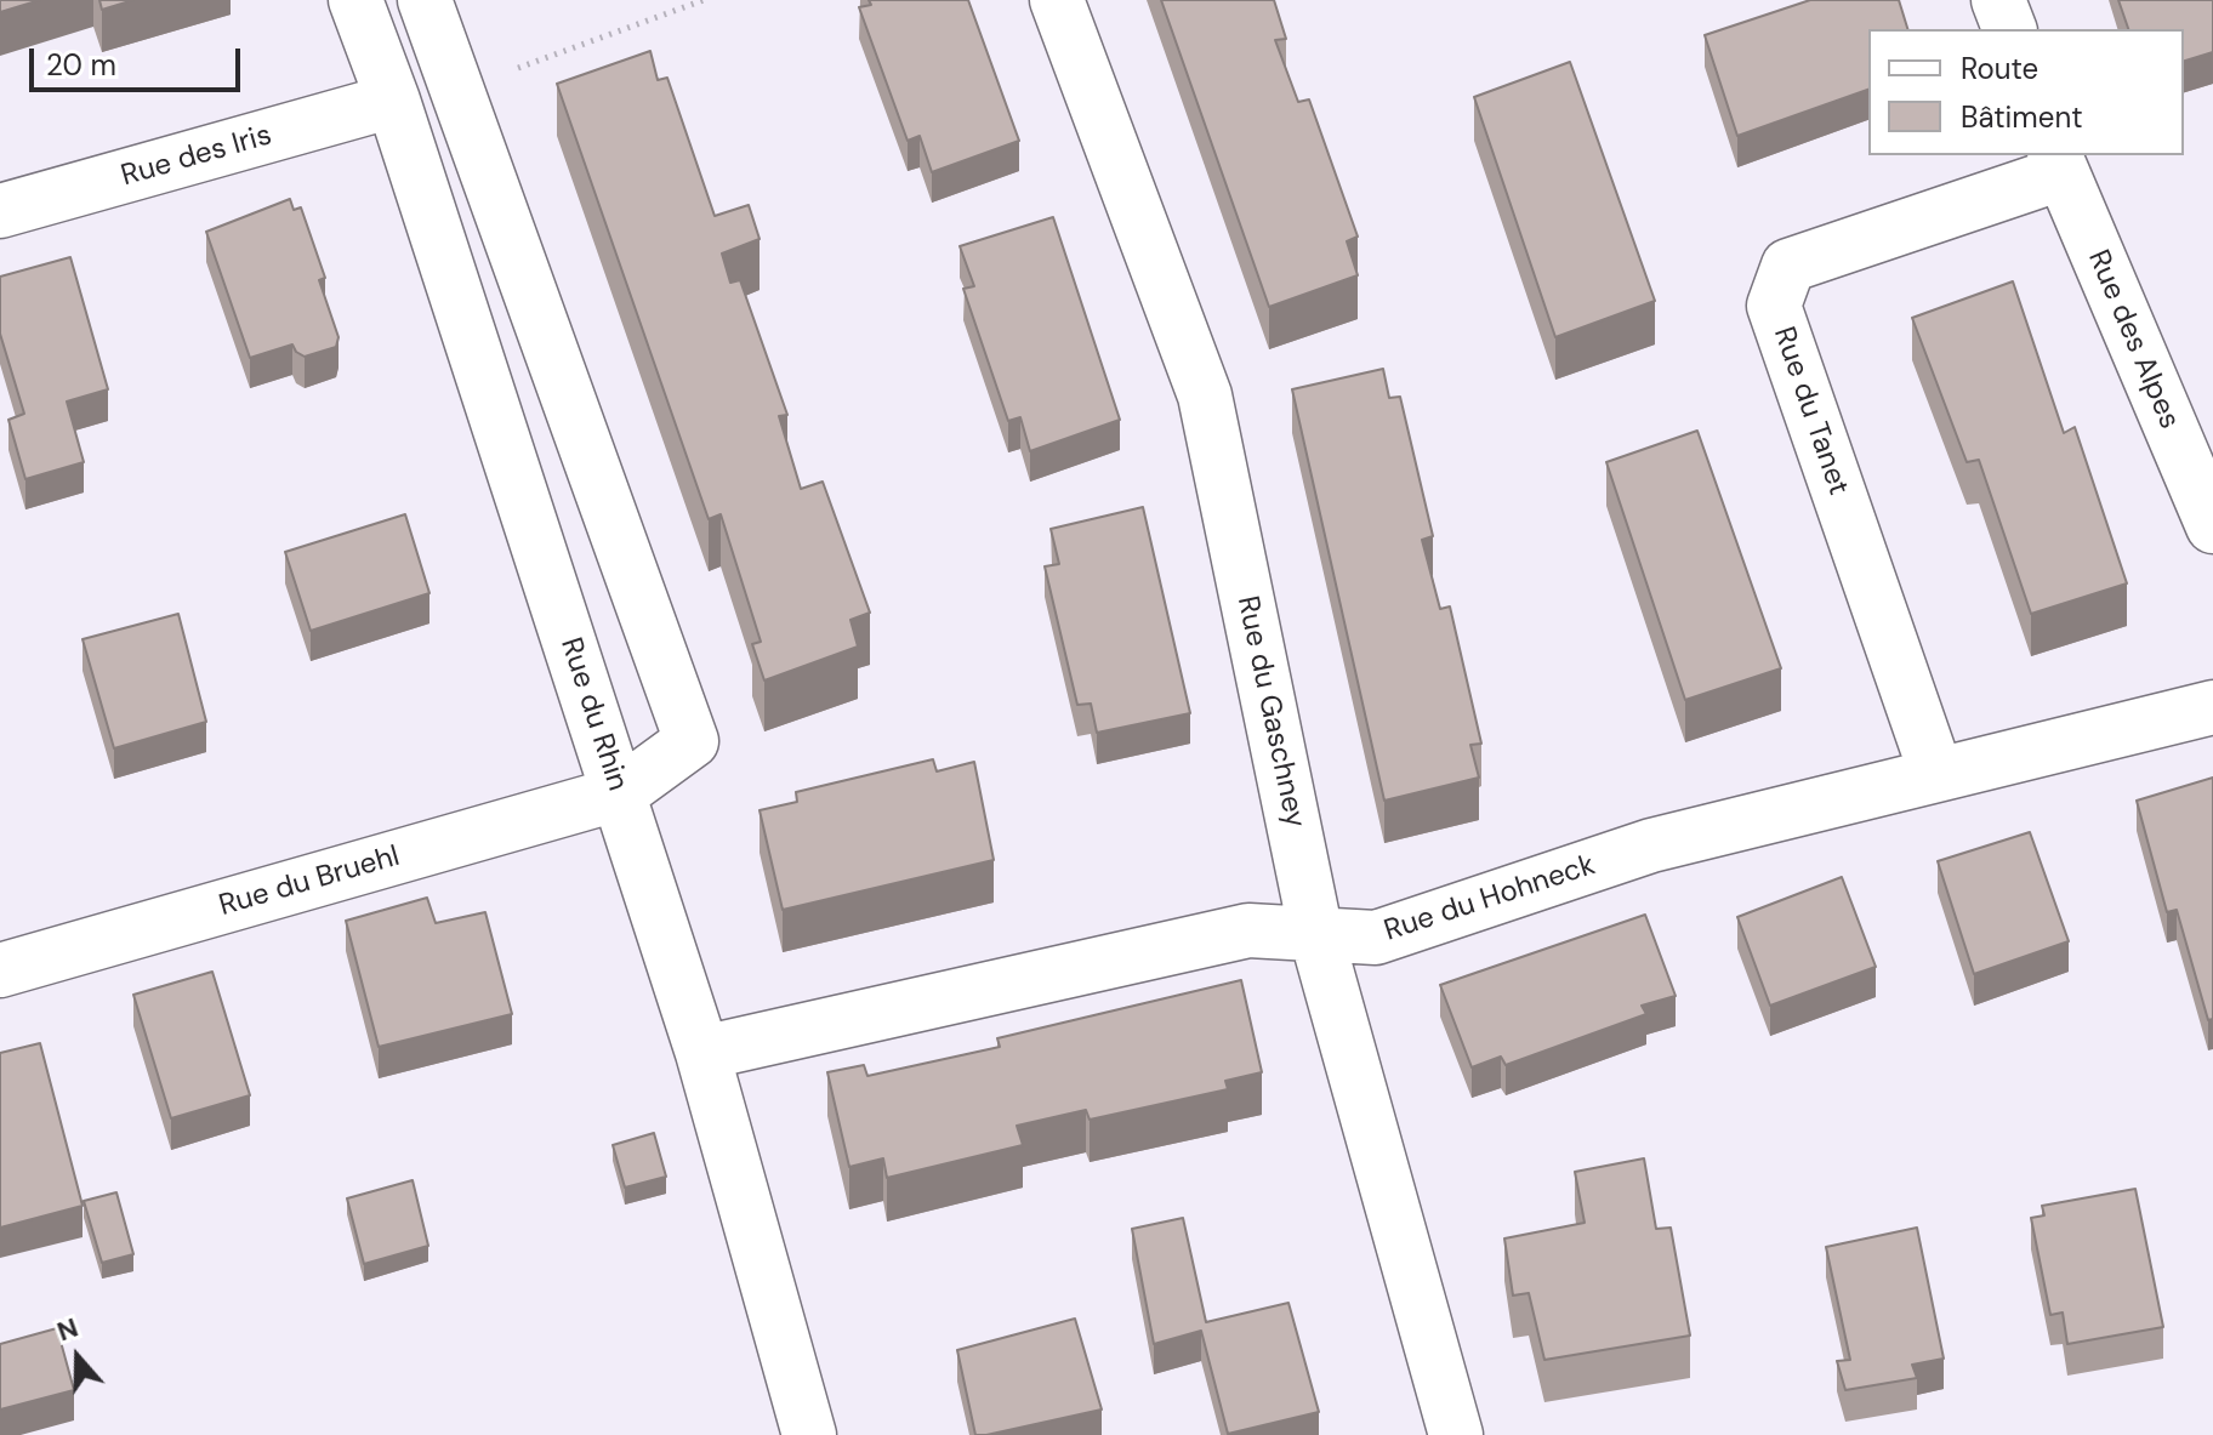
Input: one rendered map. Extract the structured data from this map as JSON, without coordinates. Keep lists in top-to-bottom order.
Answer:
{
  "streets": {
    "street": [
      "Rue des Iris",
      "Rue des Alpes",
      "Rue du Tanet",
      "Rue du Gaschney",
      "Rue du Rhin",
      "Rue du Bruehl",
      "Rue du Hohneck"
    ]
  },
  "crossings": [
    ["Rue des Iris", "Rue du Rhin"],
    ["Rue des Alpes", "Rue du Tanet"],
    ["Rue du Tanet", "Rue du Hohneck"],
    ["Rue du Gaschney", "Rue du Hohneck"],
    ["Rue du Rhin", "Rue du Bruehl"],
    ["Rue du Rhin", "Rue du Hohneck"]
  ],
  "legend": ["Route", "Bâtiment"],
  "scale_bar": "20 m",
  "north": "top"
}
